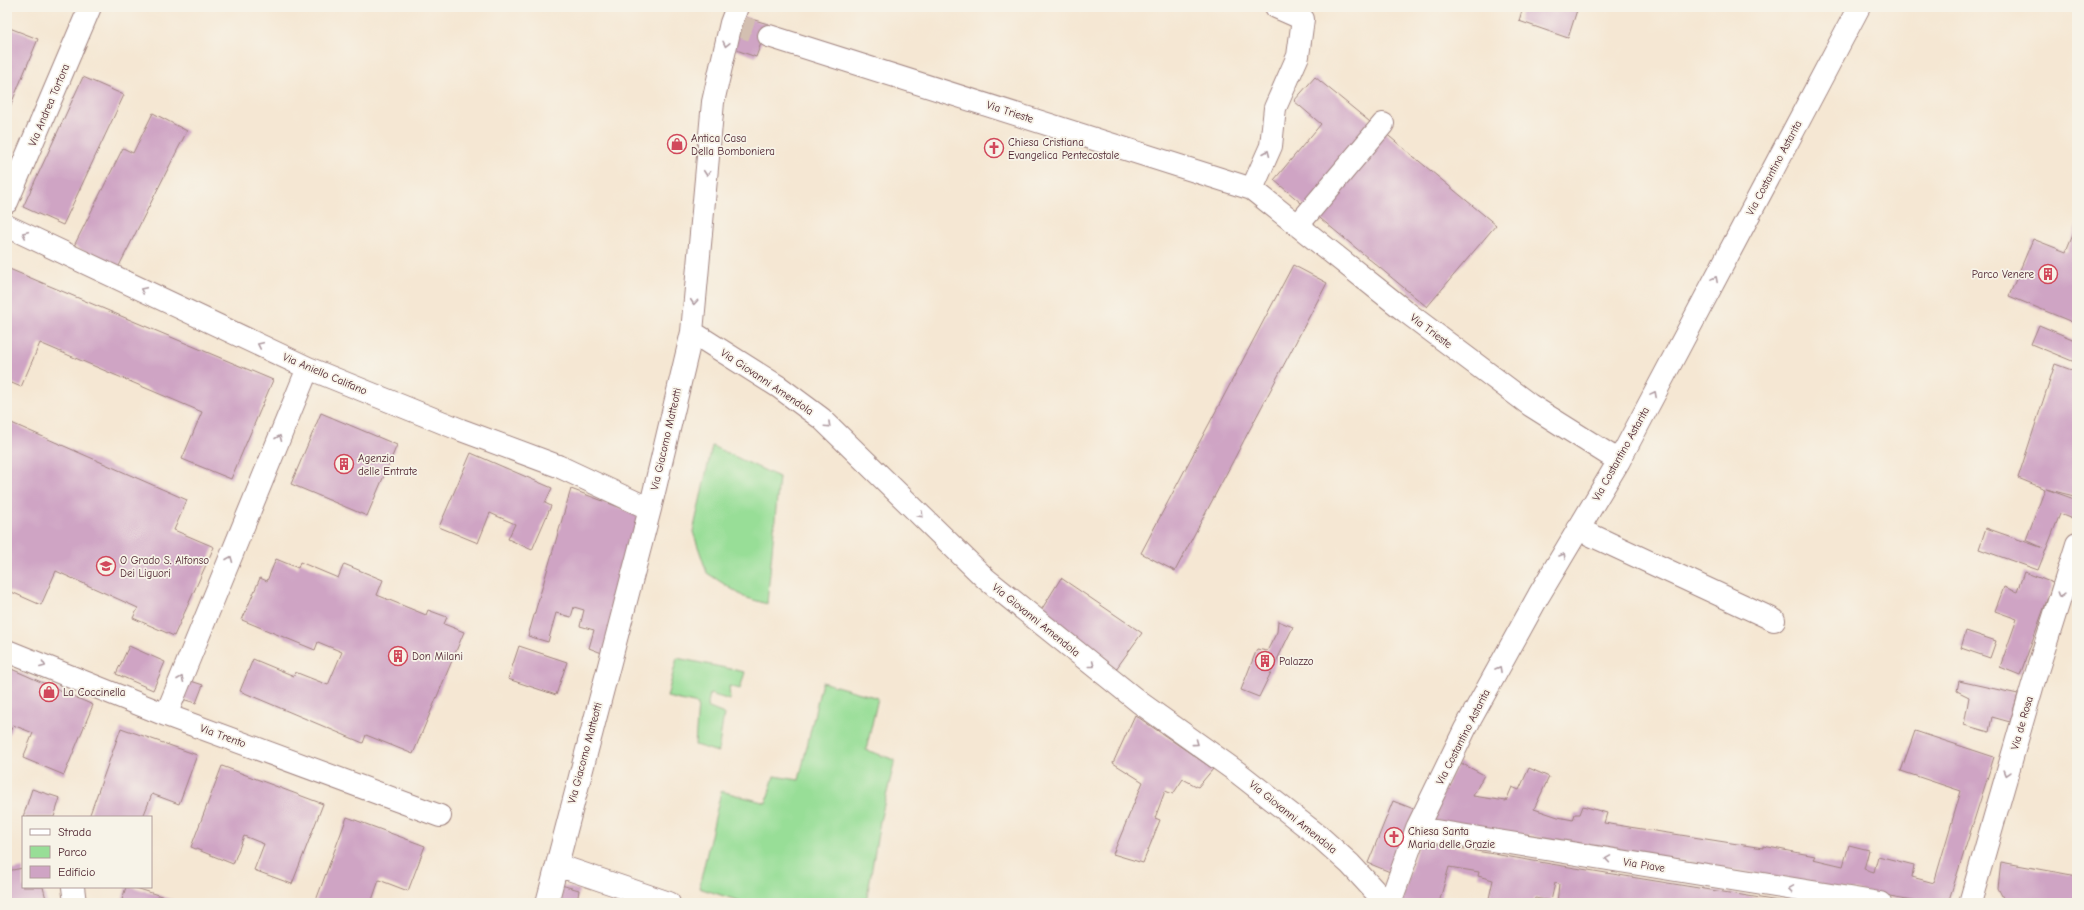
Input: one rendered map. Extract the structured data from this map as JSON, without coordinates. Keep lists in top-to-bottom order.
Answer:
{
  "streets": {
    "street": [
      "Via Andrea Tortora",
      "Via Trieste",
      "Via Costantino Astarita",
      "Via Aniello Califano",
      "Via Giovanni Amendola",
      "Via Giacomo Matteotti",
      "Via de Rosa",
      "Via Trento",
      "Via Piave"
    ]
  },
  "crossings": [
    ["Via Trieste", "Via Costantino Astarita"],
    ["Via Costantino Astarita", "Via Piave"],
    ["Via Aniello Califano", "Via Giacomo Matteotti"],
    ["Via Giovanni Amendola", "Via Giacomo Matteotti"]
  ],
  "one_way": [
    "Via Costantino Astarita",
    "Via Aniello Califano",
    "Via Giovanni Amendola",
    "Via Giacomo Matteotti",
    "Via de Rosa",
    "Via Trento",
    "Via Piave"
  ],
  "places": {
    "shop": ["Antica Casa Della Bomboniera", "La Coccinella"],
    "church": ["Chiesa Cristiana Evangelica Pentecostale", "Chiesa Santa Maria delle Grazie"],
    "building": [
      "Parco Venere",
      "Agenzia delle Entrate",
      "Don Milani",
      "Palazzo"
    ],
    "school or university": ["O Grado S. Alfonso Dei Liguori"]
  },
  "legend": ["Strada", "Parco", "Edificio"]
}
